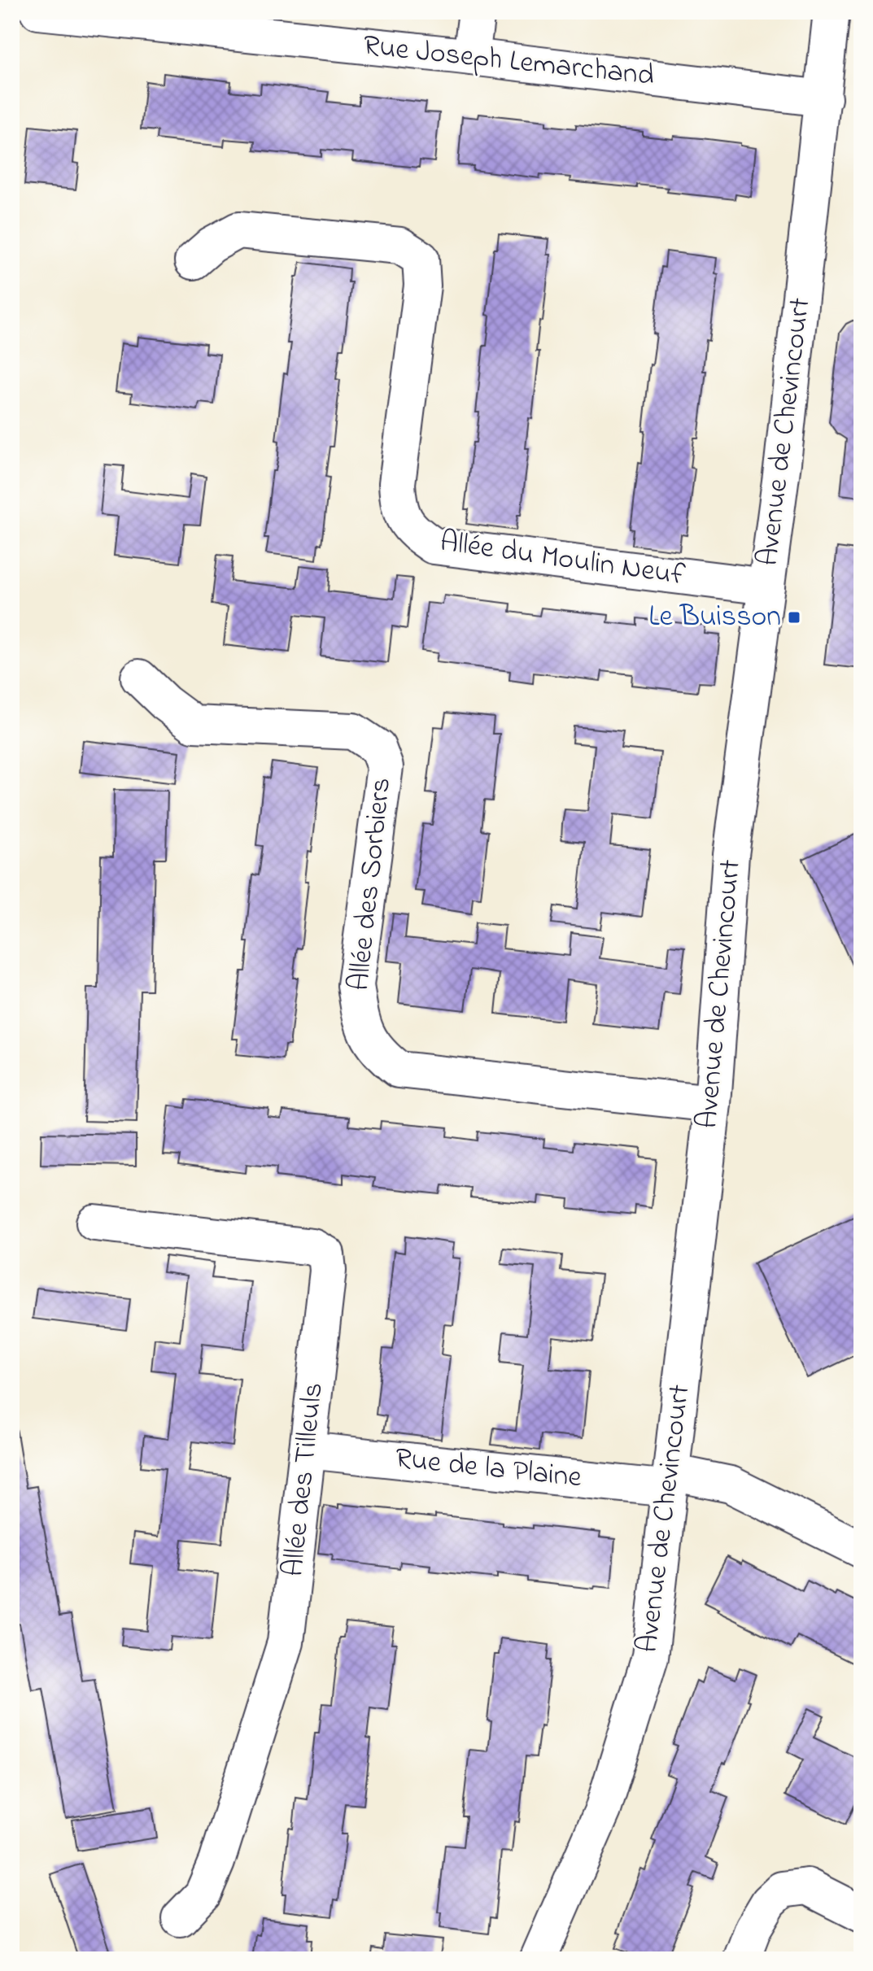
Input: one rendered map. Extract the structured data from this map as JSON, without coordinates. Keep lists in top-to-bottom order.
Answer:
{
  "streets": {
    "street": [
      "Rue Joseph Lemarchand",
      "Avenue de Chevincourt",
      "Allée du Moulin Neuf",
      "Allée des Sorbiers",
      "Rue de la Plaine",
      "Allée des Tilleuls"
    ]
  },
  "crossings": [
    ["Rue Joseph Lemarchand", "Avenue de Chevincourt"],
    ["Avenue de Chevincourt", "Allée du Moulin Neuf"],
    ["Avenue de Chevincourt", "Allée des Sorbiers"],
    ["Avenue de Chevincourt", "Rue de la Plaine"],
    ["Rue de la Plaine", "Allée des Tilleuls"]
  ],
  "places": {
    "transit": ["Le Buisson"]
  }
}
